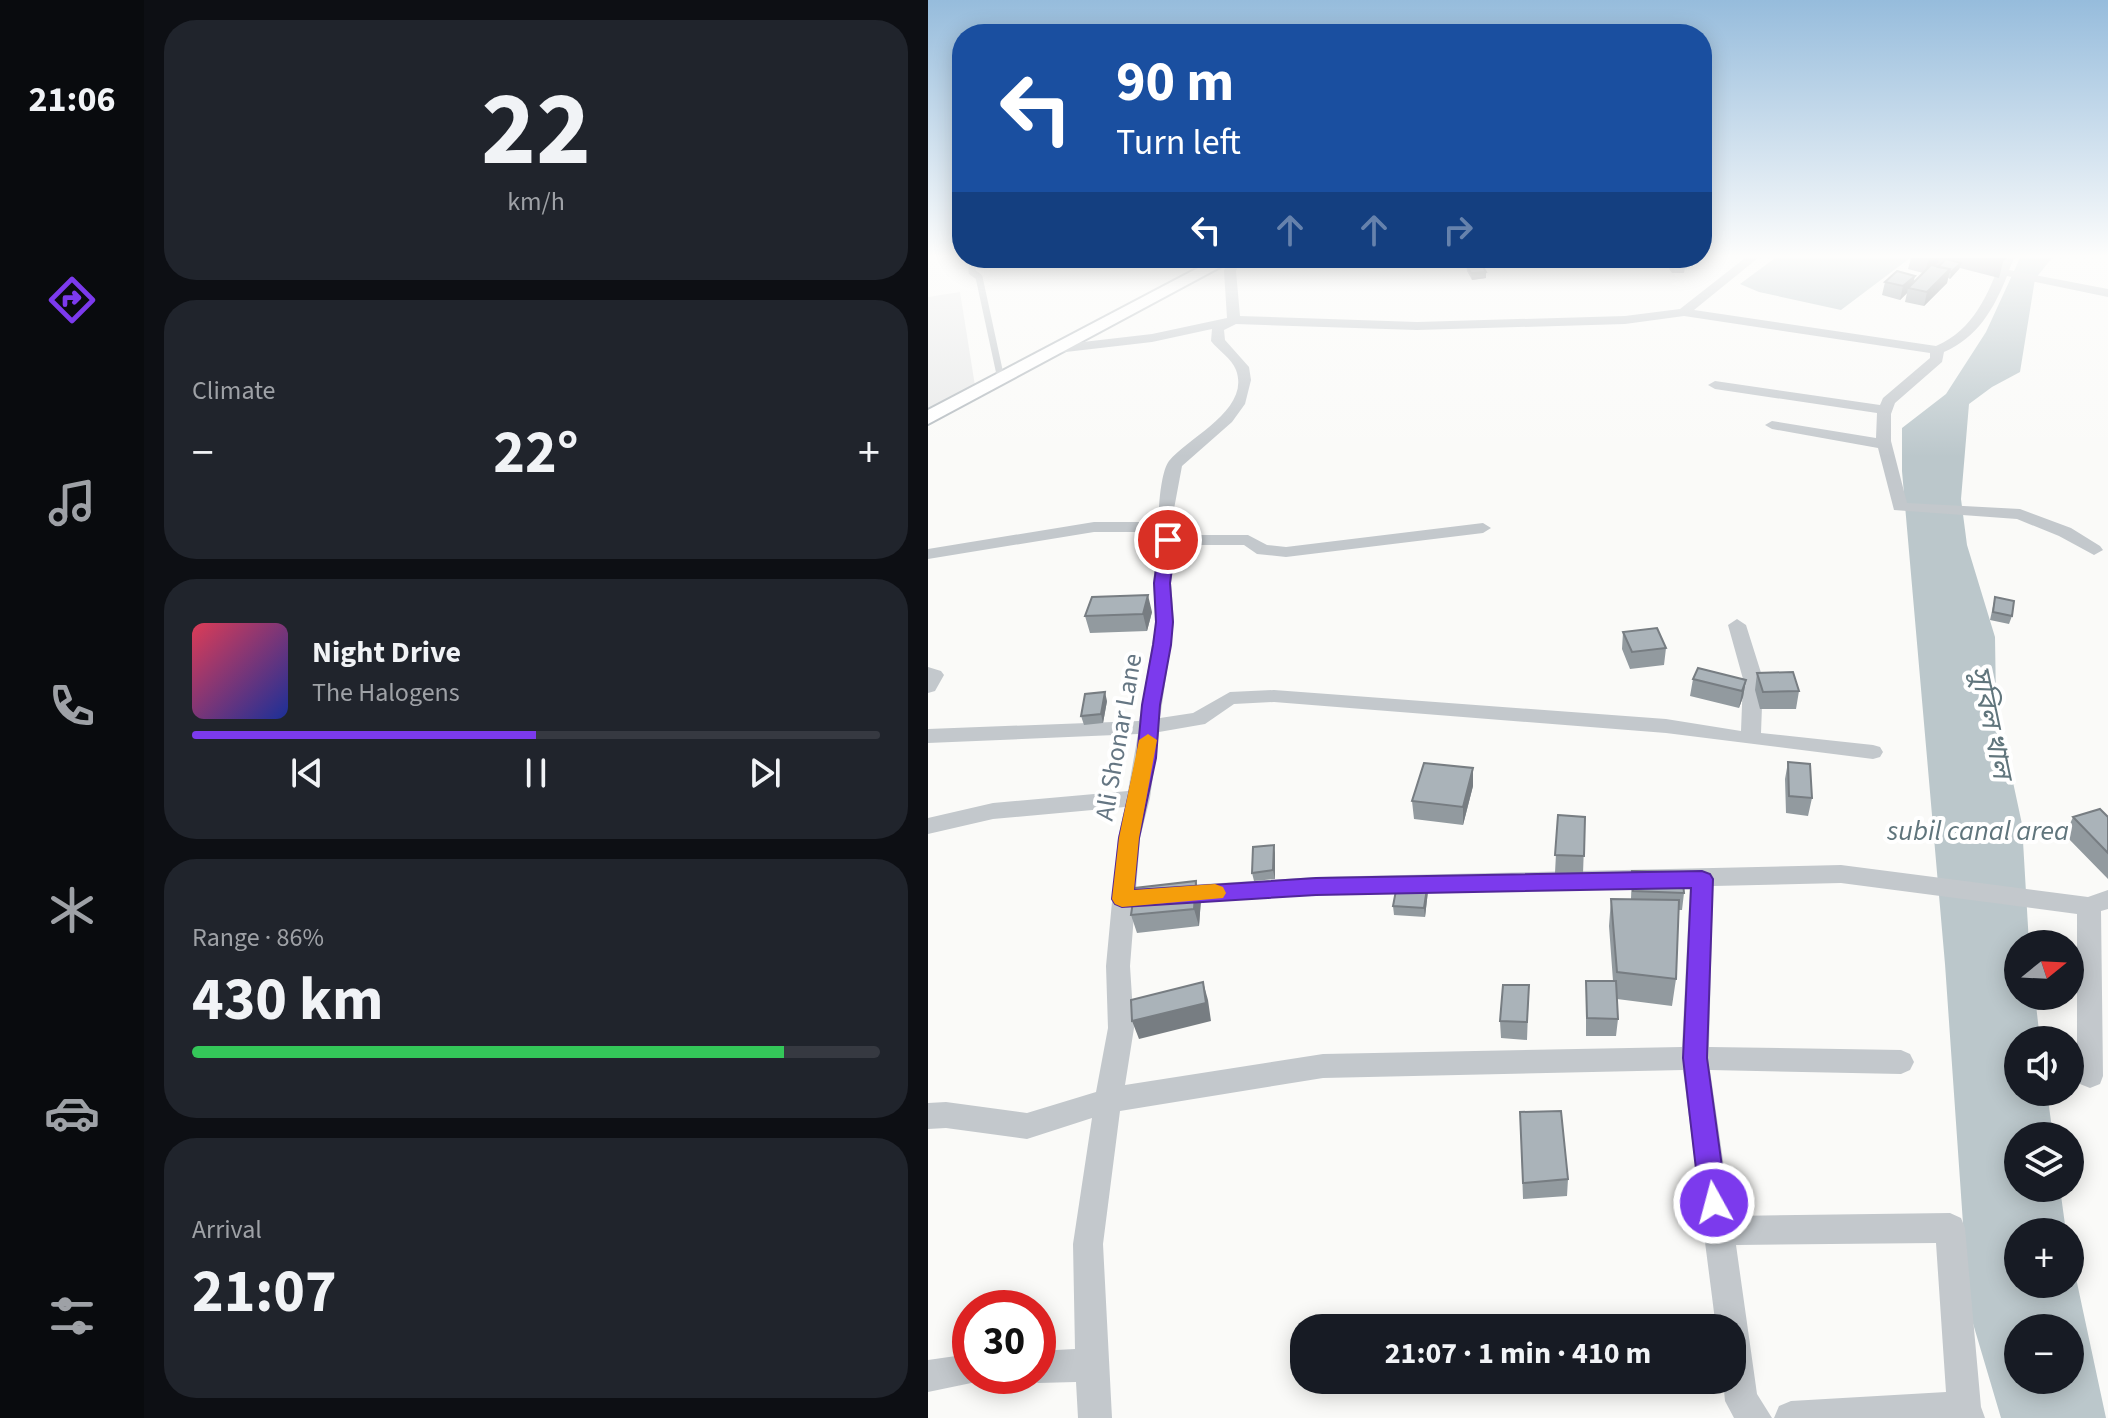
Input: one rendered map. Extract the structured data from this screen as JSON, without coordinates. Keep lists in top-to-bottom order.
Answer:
{
  "streets": {
    "street": ["Ali Shonar Lane"]
  },
  "water": ["সুবিল খাল", "subil canal area"],
  "north": "right",
  "page": {
    "tabs": "21:06",
    "tile": [
      ["22", "km/h"],
      "Climate",
      ["Range · 86%", "430 km"],
      ["Arrival", "21:07"]
    ],
    "turn": ["90 m", "Turn left"],
    "heat": ["−", "22°", "+"],
    "song": ["Night Drive", "The Halogens"],
    "map_buttons": ["+", "−"],
    "limit": "30",
    "trip": "21:07 · 1 min · 410 m"
  }
}
